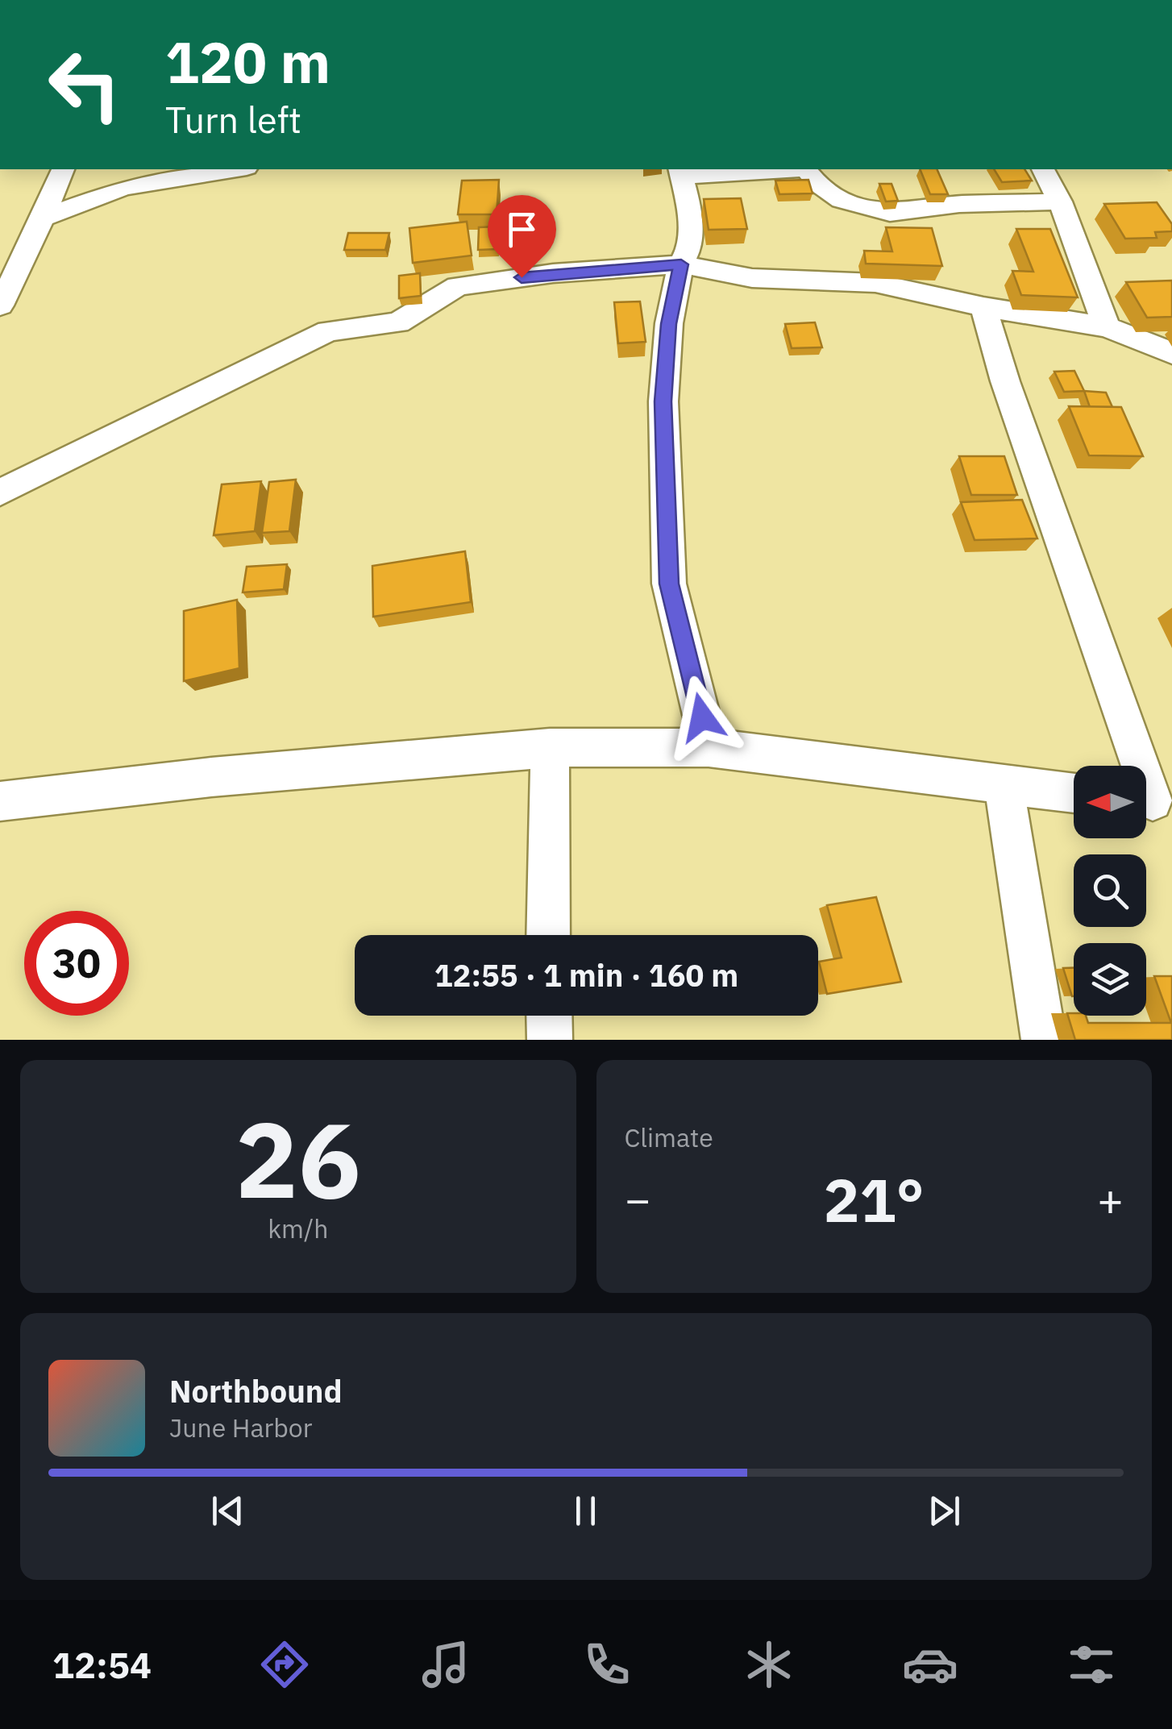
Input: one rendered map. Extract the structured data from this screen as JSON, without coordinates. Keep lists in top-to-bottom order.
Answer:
{
  "north": "left",
  "page": {
    "turn": ["120 m", "Turn left"],
    "limit": "30",
    "trip": "12:55 · 1 min · 160 m",
    "tile": [
      ["26", "km/h"],
      "Climate"
    ],
    "heat": ["−", "21°", "+"],
    "song": ["Northbound", "June Harbor"],
    "tabs": "12:54"
  }
}
